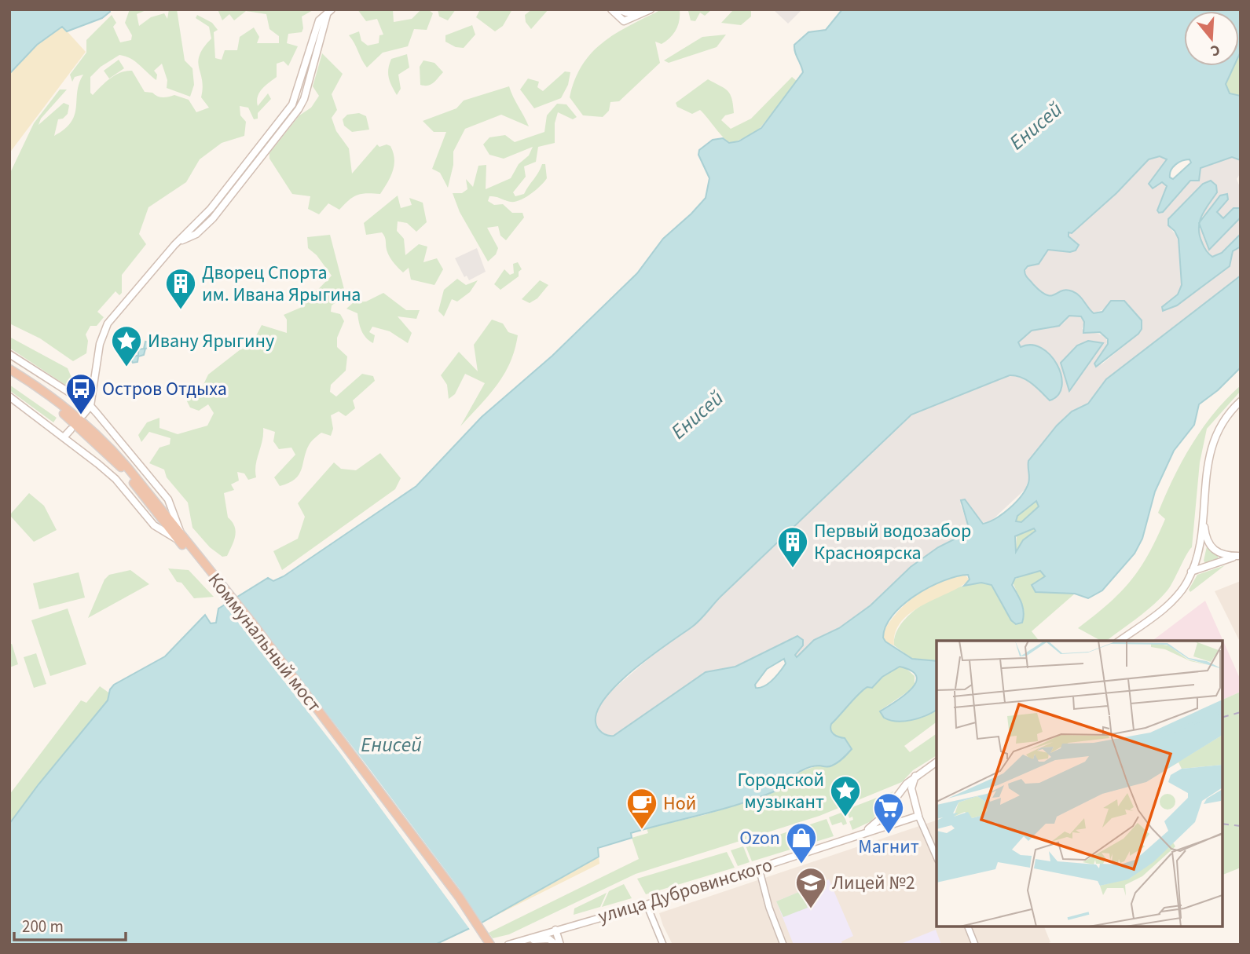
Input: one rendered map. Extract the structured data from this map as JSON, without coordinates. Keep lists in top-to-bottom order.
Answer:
{
  "streets": {
    "highway": ["Коммунальный мост"],
    "main road": ["улица Дубровинского"]
  },
  "water": ["Енисей"],
  "places": {
    "building": ["Дворец Спорта им. Ивана Ярыгина", "Первый водозабор Красноярска"],
    "place": ["Ивану Ярыгину", "Городской музыкант"],
    "bus stop": ["Остров Отдыха"],
    "cafe": ["Ной"],
    "supermarket": ["Магнит"],
    "shop": ["Ozon"],
    "school or university": ["Лицей №2"]
  },
  "scale_bar": "200 m",
  "north": "bottom"
}
